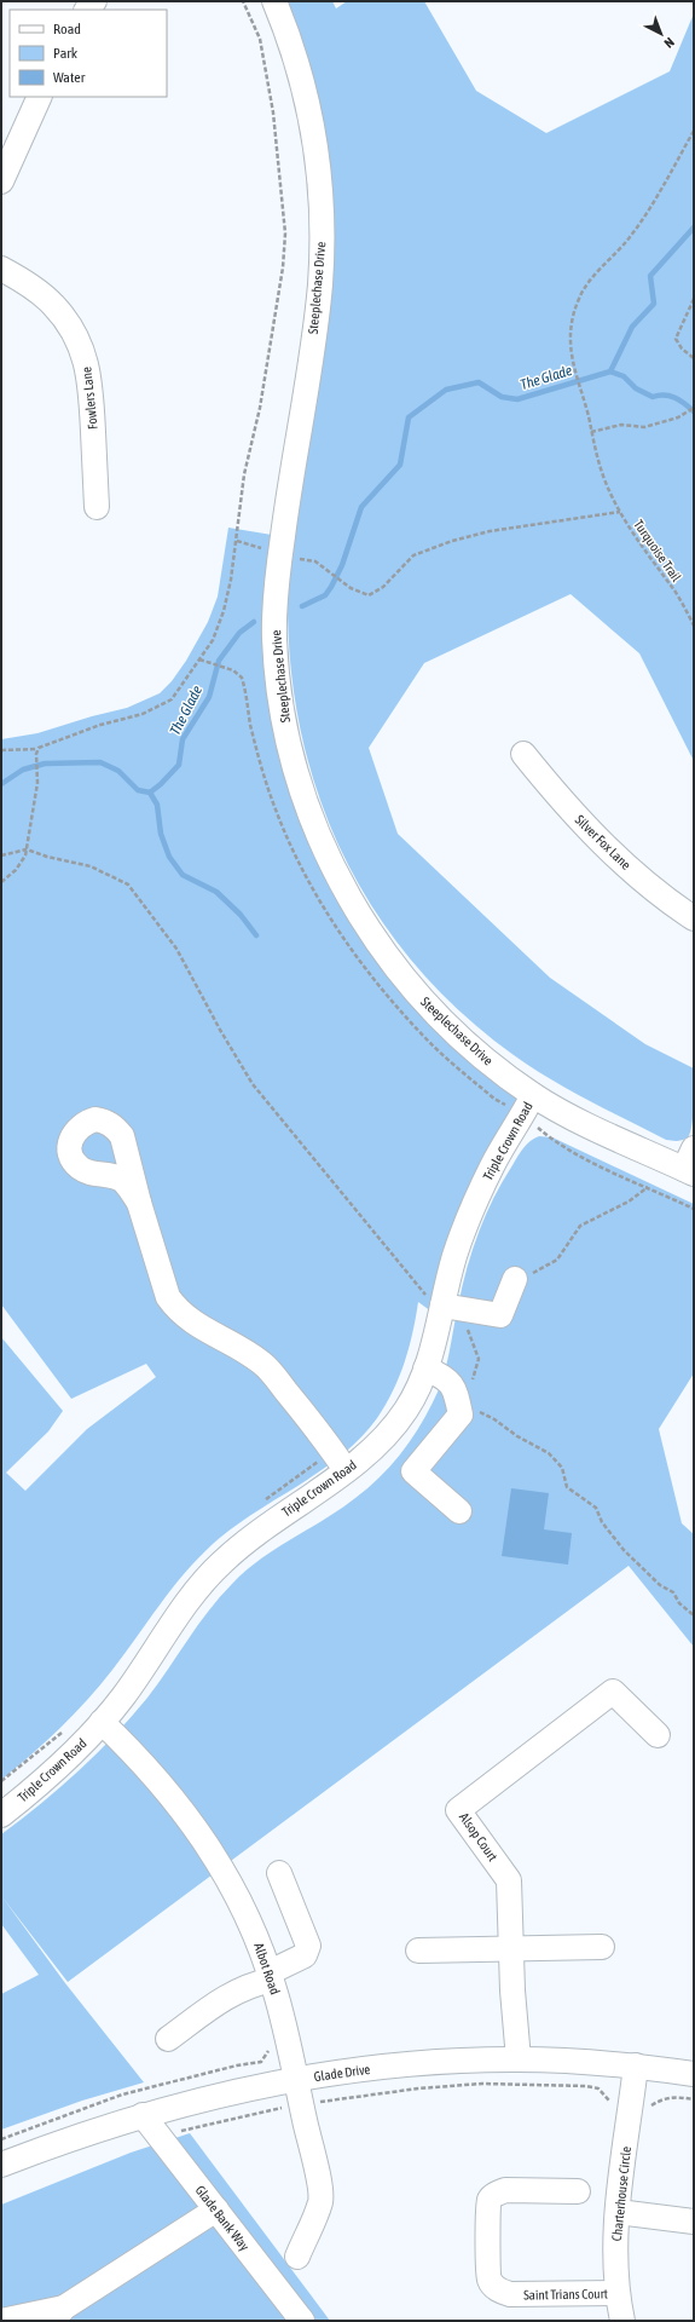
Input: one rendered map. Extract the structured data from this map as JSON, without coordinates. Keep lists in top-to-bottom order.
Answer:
{
  "streets": {
    "street": [
      "Steeplechase Drive",
      "Fowlers Lane",
      "Silver Fox Lane",
      "Triple Crown Road",
      "Alsop Court",
      "Albot Road",
      "Glade Drive",
      "Charterhouse Circle",
      "Glade Bank Way",
      "Saint Trians Court"
    ],
    "path": ["Turquoise Trail"]
  },
  "crossings": [
    ["Steeplechase Drive", "Triple Crown Road"],
    ["Triple Crown Road", "Albot Road"],
    ["Alsop Court", "Glade Drive"],
    ["Albot Road", "Glade Drive"],
    ["Glade Drive", "Charterhouse Circle"],
    ["Glade Drive", "Glade Bank Way"],
    ["Charterhouse Circle", "Saint Trians Court"]
  ],
  "water": ["The Glade"],
  "legend": ["Road", "Park", "Water"],
  "north": "bottom right"
}
